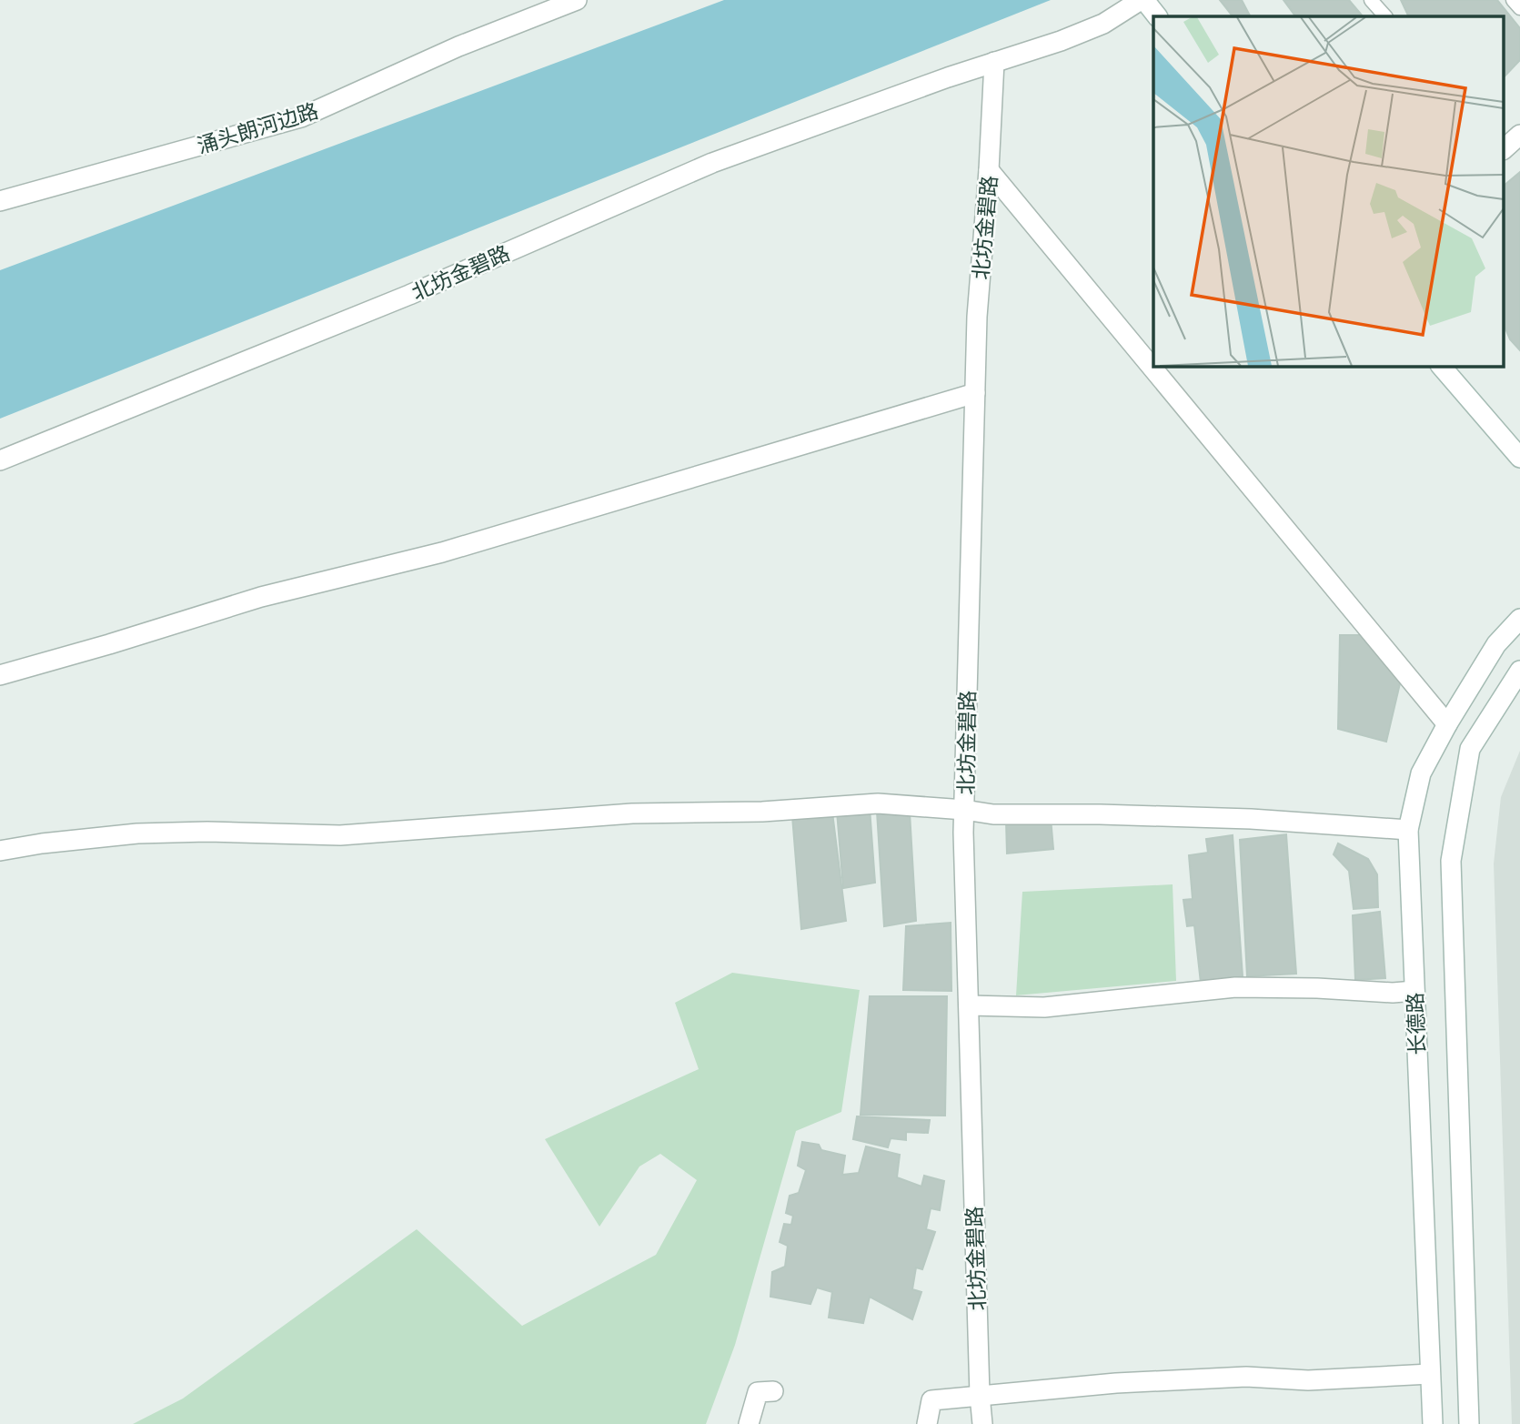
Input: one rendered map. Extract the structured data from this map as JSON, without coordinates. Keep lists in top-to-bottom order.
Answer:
{
  "streets": {
    "street": ["涌头朗河边路", "北坊金碧路", "长德路"]
  }
}
